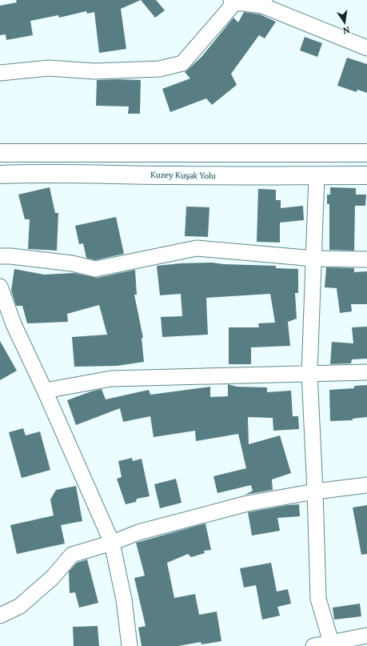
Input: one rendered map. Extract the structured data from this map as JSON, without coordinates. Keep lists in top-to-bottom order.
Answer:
{
  "streets": {
    "main road": ["Kuzey Kuşak Yolu"]
  },
  "north": "bottom"
}
